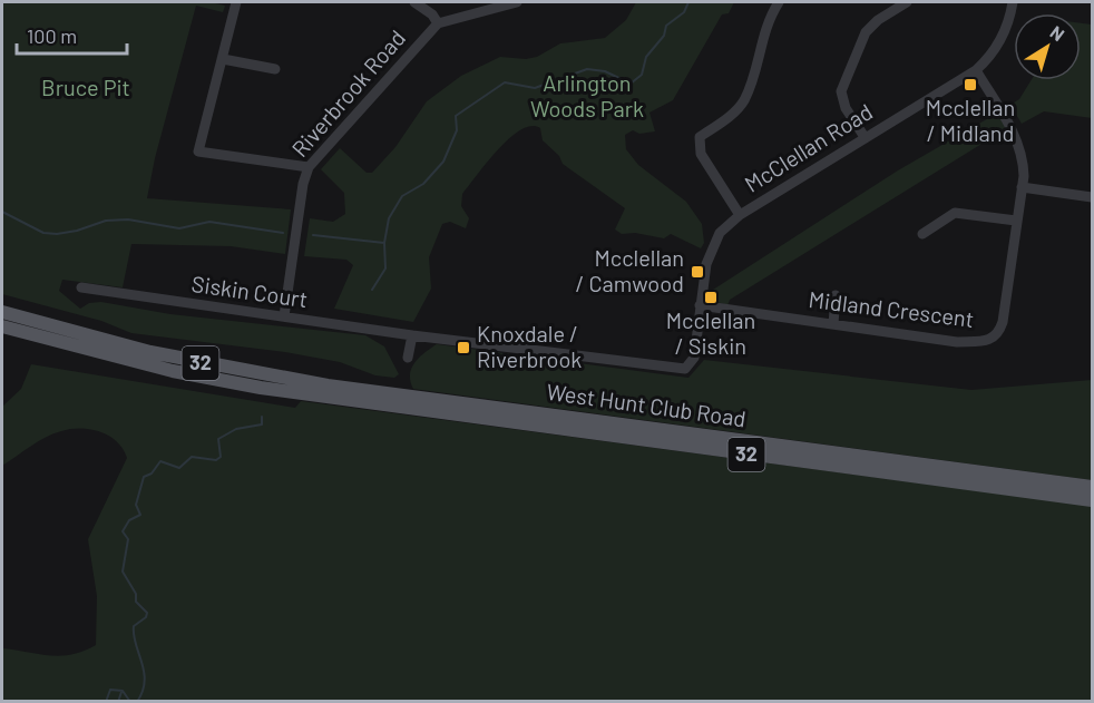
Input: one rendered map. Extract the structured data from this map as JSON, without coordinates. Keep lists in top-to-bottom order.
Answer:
{
  "streets": {
    "main road": ["32", "West Hunt Club Road"],
    "street": [
      "Riverbrook Road",
      "McClellan Road",
      "Siskin Court",
      "Midland Crescent"
    ]
  },
  "crossings": [
    ["Riverbrook Road", "Siskin Court"],
    ["McClellan Road", "Siskin Court"],
    ["McClellan Road", "Midland Crescent"]
  ],
  "parks": ["Arlington Woods Park", "Bruce Pit"],
  "places": {
    "transit": [
      "Mcclellan / Midland",
      "Mcclellan / Camwood",
      "Mcclellan / Siskin",
      "Knoxdale / Riverbrook"
    ]
  },
  "scale_bar": "100 m",
  "north": "top right"
}
